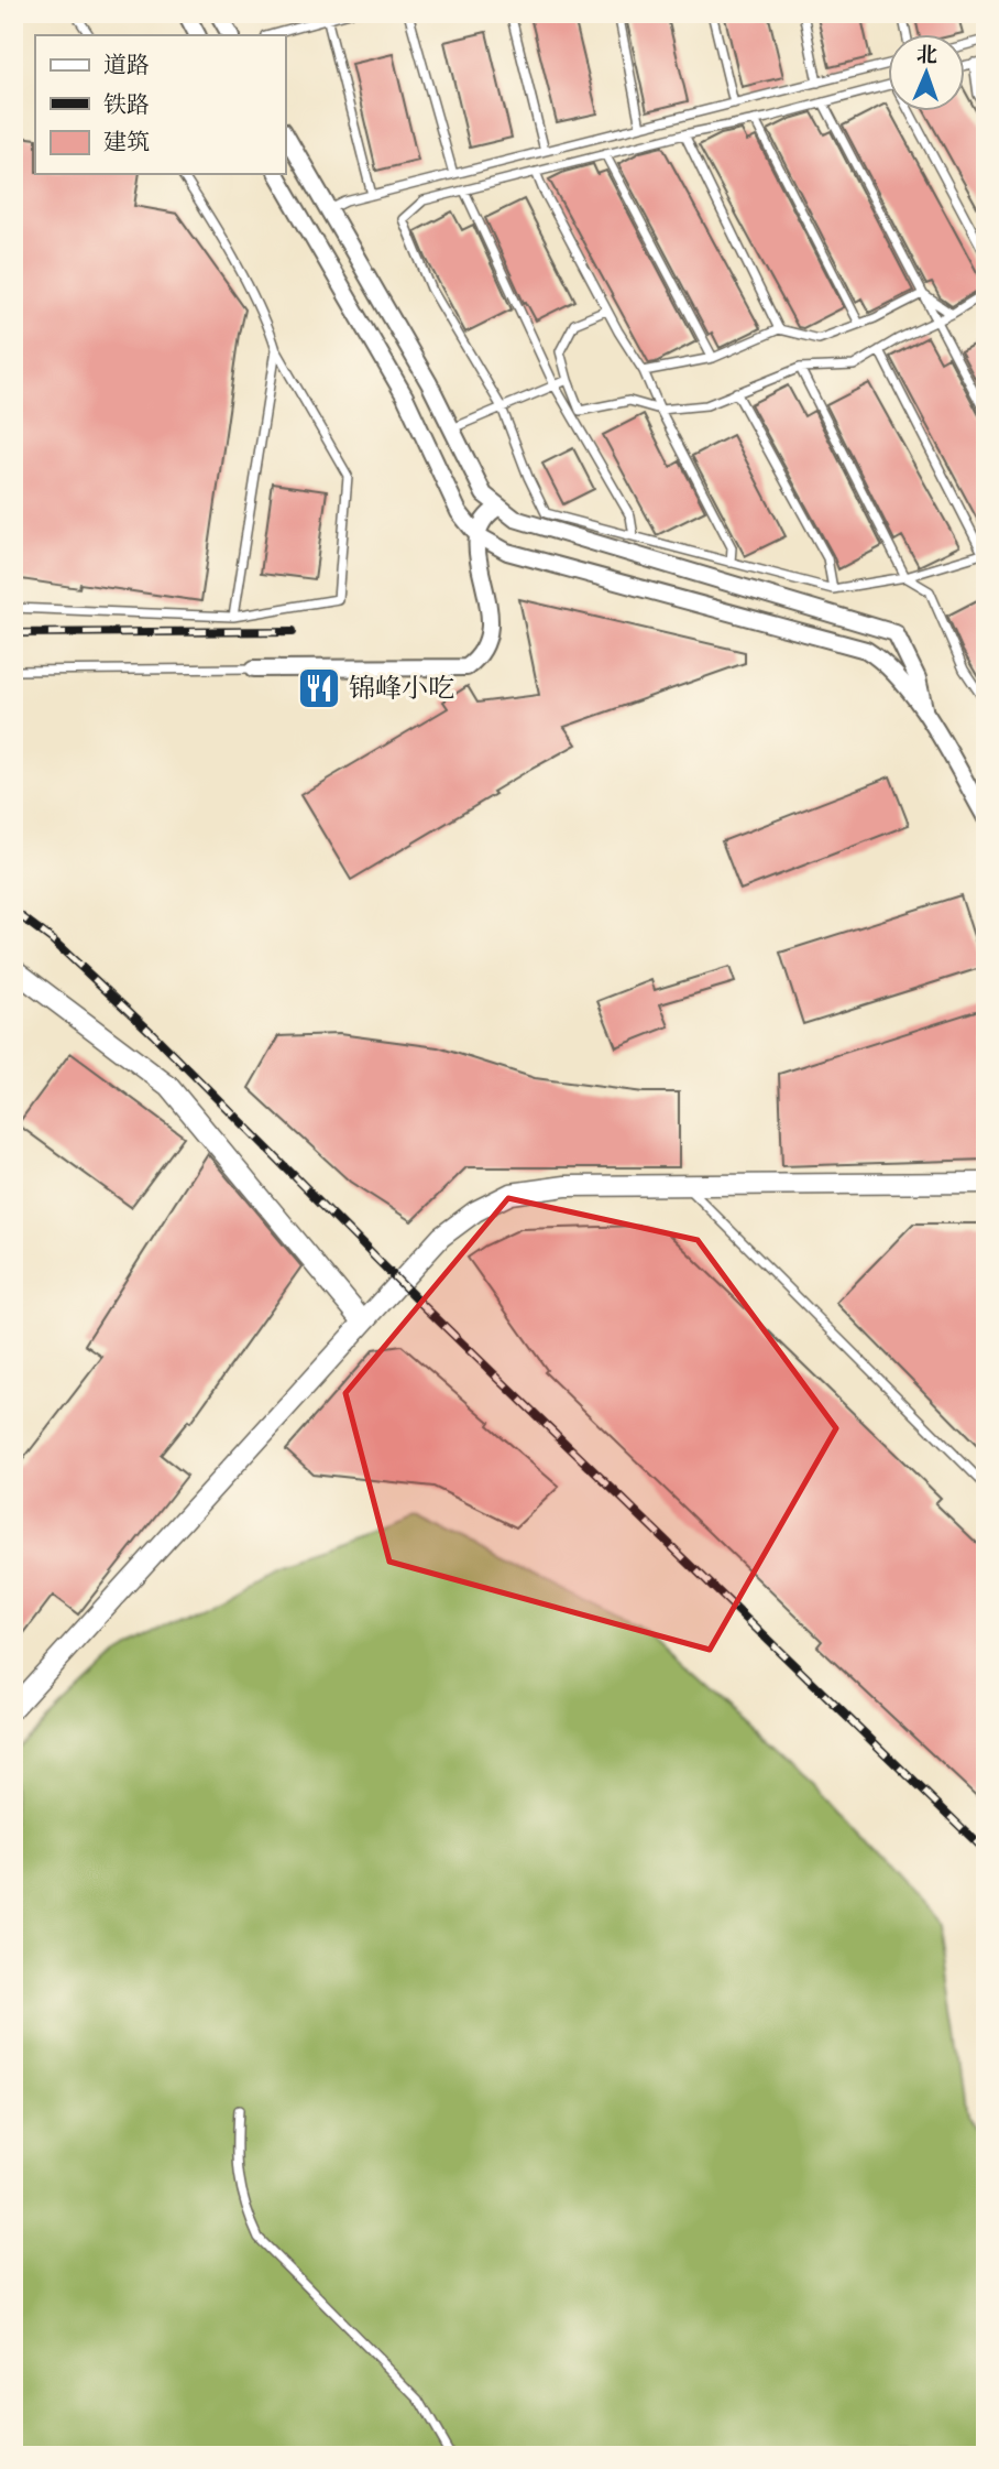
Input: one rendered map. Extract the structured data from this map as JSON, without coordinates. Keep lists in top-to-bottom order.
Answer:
{
  "places": {
    "restaurant": ["锦峰小吃"]
  },
  "legend": ["道路", "铁路", "建筑"],
  "north": "top"
}
